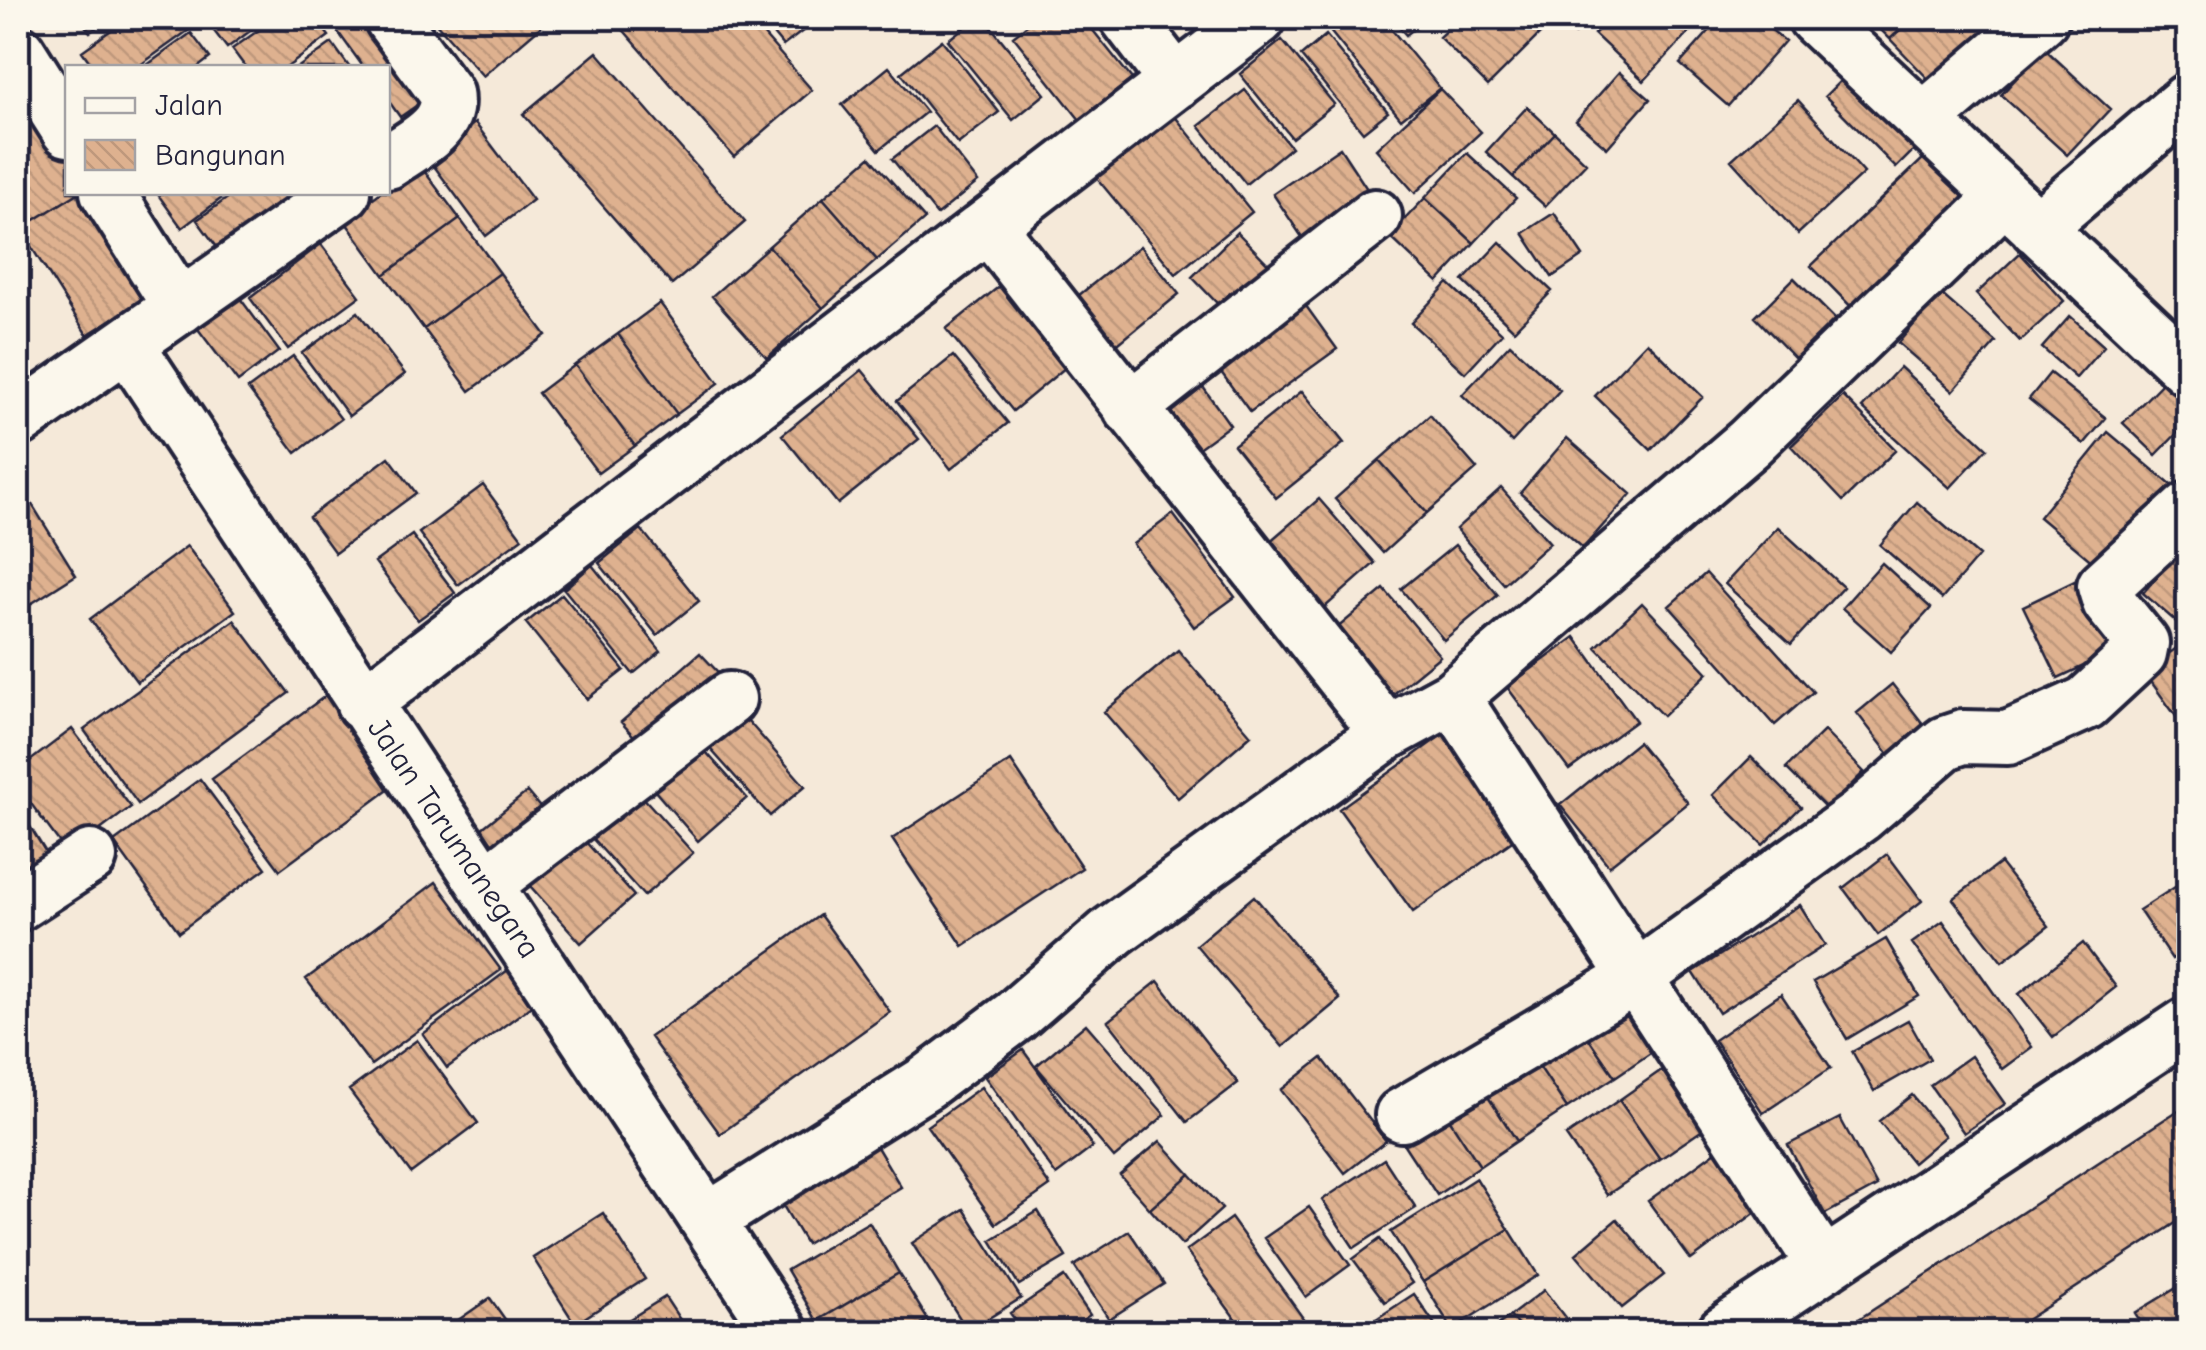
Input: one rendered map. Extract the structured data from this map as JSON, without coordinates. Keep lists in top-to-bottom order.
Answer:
{
  "streets": {
    "street": ["Jalan Tarumanegara"]
  },
  "legend": ["Jalan", "Bangunan"]
}
